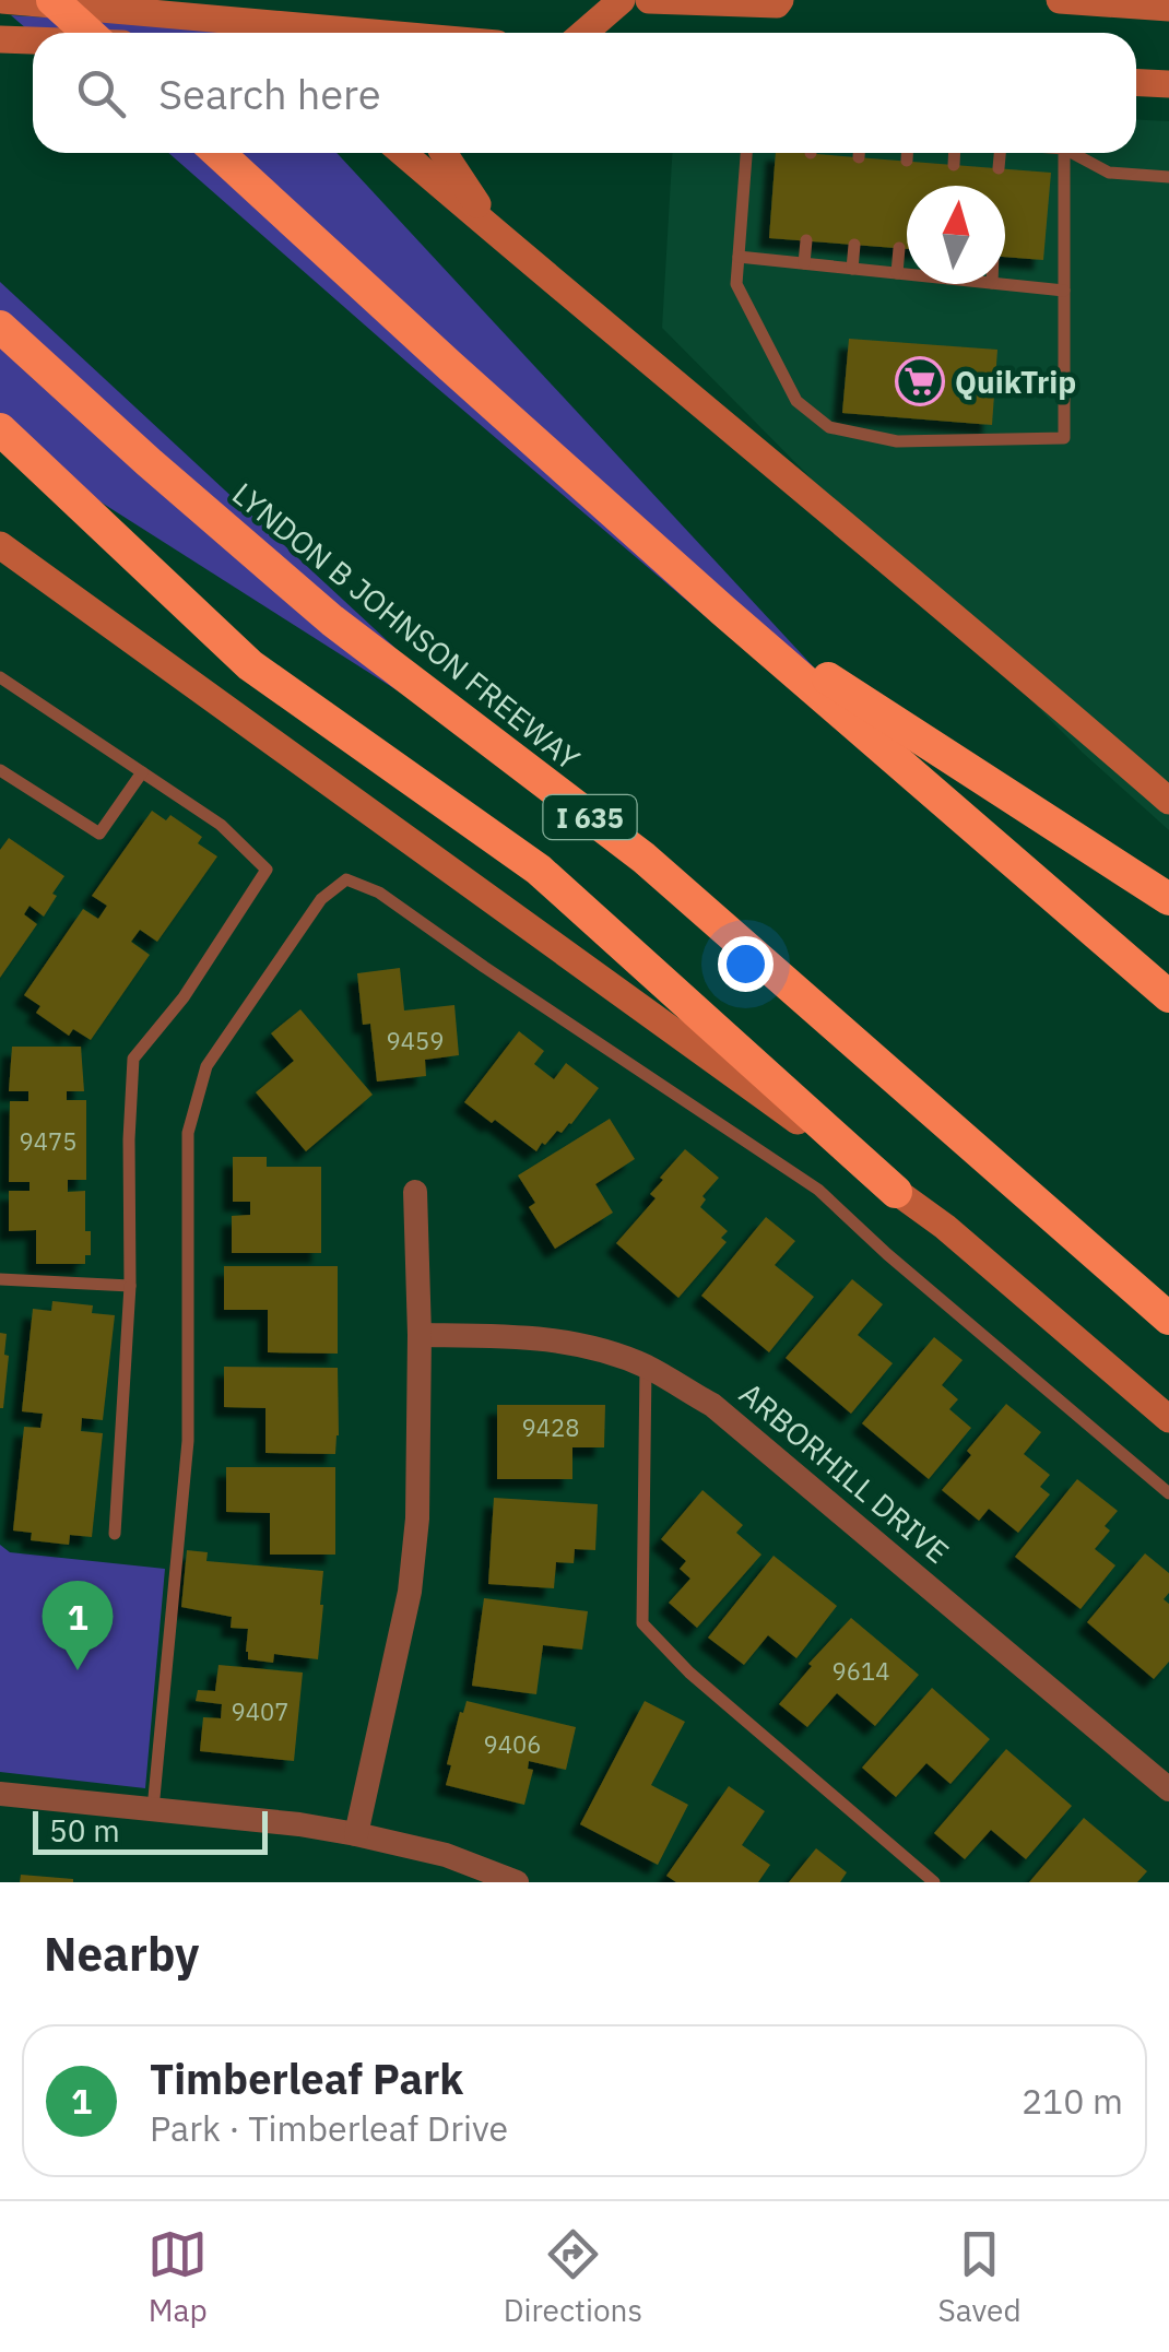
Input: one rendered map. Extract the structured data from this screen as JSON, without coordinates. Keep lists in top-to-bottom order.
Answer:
{
  "streets": {
    "highway": ["LYNDON B JOHNSON FREEWAY", "I 635"],
    "street": ["ARBORHILL DRIVE"]
  },
  "places": {
    "supermarket": ["QuikTrip"]
  },
  "house_numbers": [
    "9459",
    "9475",
    "9428",
    "9614",
    "9407",
    "9406"
  ],
  "scale_bar": "50 m",
  "north": "top",
  "page": {
    "search": "Search here",
    "pins": "1",
    "scale": "50 m",
    "heading": "Nearby",
    "list": [
      {
        "mark": "1",
        "name": "Timberleaf Park",
        "note": "Park · Timberleaf Drive",
        "value": "210 m"
      }
    ],
    "nav": ["Map", "Directions", "Saved"]
  }
}
